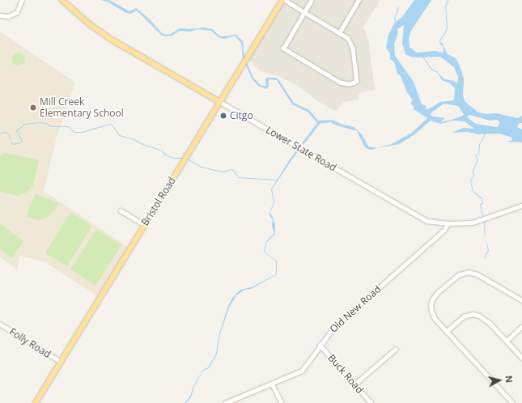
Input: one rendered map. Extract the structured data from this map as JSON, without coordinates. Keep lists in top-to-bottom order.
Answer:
{
  "streets": {
    "main road": ["Lower State Road", "Bristol Road"],
    "street": ["Old New Road", "Folly Road", "Buck Road"]
  },
  "crossings": [
    ["Lower State Road", "Bristol Road"],
    ["Lower State Road", "Old New Road"],
    ["Bristol Road", "Folly Road"],
    ["Old New Road", "Buck Road"]
  ],
  "places": ["Mill Creek Elementary School", "Citgo"],
  "north": "right"
}
